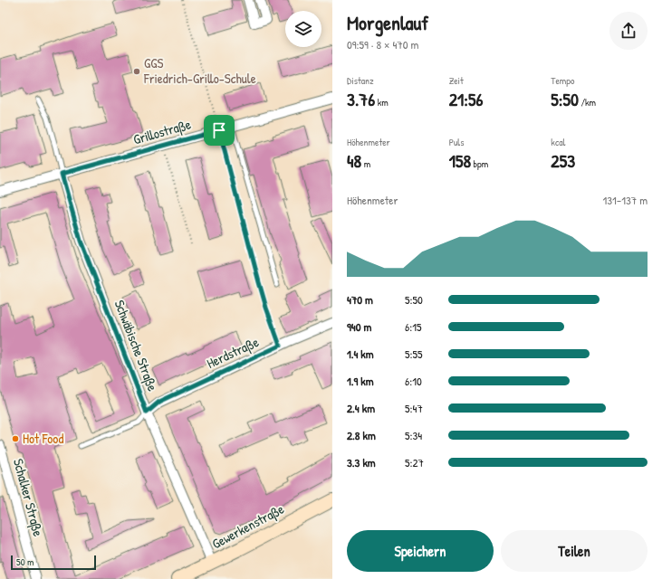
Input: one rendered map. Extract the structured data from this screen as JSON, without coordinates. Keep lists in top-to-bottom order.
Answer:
{
  "streets": {
    "street": [
      "Grillostraße",
      "Schwäbische Straße",
      "Herdstraße",
      "Schalker Straße",
      "Gewerkenstraße"
    ]
  },
  "crossings": [
    ["Grillostraße", "Schwäbische Straße"],
    ["Schwäbische Straße", "Herdstraße"],
    ["Schwäbische Straße", "Gewerkenstraße"]
  ],
  "places": ["GGS Friedrich-Grillo-Schule", "Hot Food"],
  "scale_bar": "50 m",
  "page": {
    "heading": ["Morgenlauf", "09:59 · 8 × 470 m"],
    "stats": [
      ["Distanz", "3.76 km"],
      ["Zeit", "21:56"],
      ["Tempo", "5:50 /km"],
      ["Höhenmeter", "48 m"],
      ["Puls", "158 bpm"],
      ["kcal", "253"]
    ],
    "chart": ["Höhenmeter", "131–137 m"],
    "list": [
      {
        "name": "470 m",
        "note": "5:50"
      },
      {
        "name": "940 m",
        "note": "6:15"
      },
      {
        "name": "1.4 km",
        "note": "5:55"
      },
      {
        "name": "1.9 km",
        "note": "6:10"
      },
      {
        "name": "2.4 km",
        "note": "5:47"
      },
      {
        "name": "2.8 km",
        "note": "5:34"
      },
      {
        "name": "3.3 km",
        "note": "5:27"
      }
    ],
    "buttons": ["Speichern", "Teilen"],
    "scale": "50 m"
  }
}
